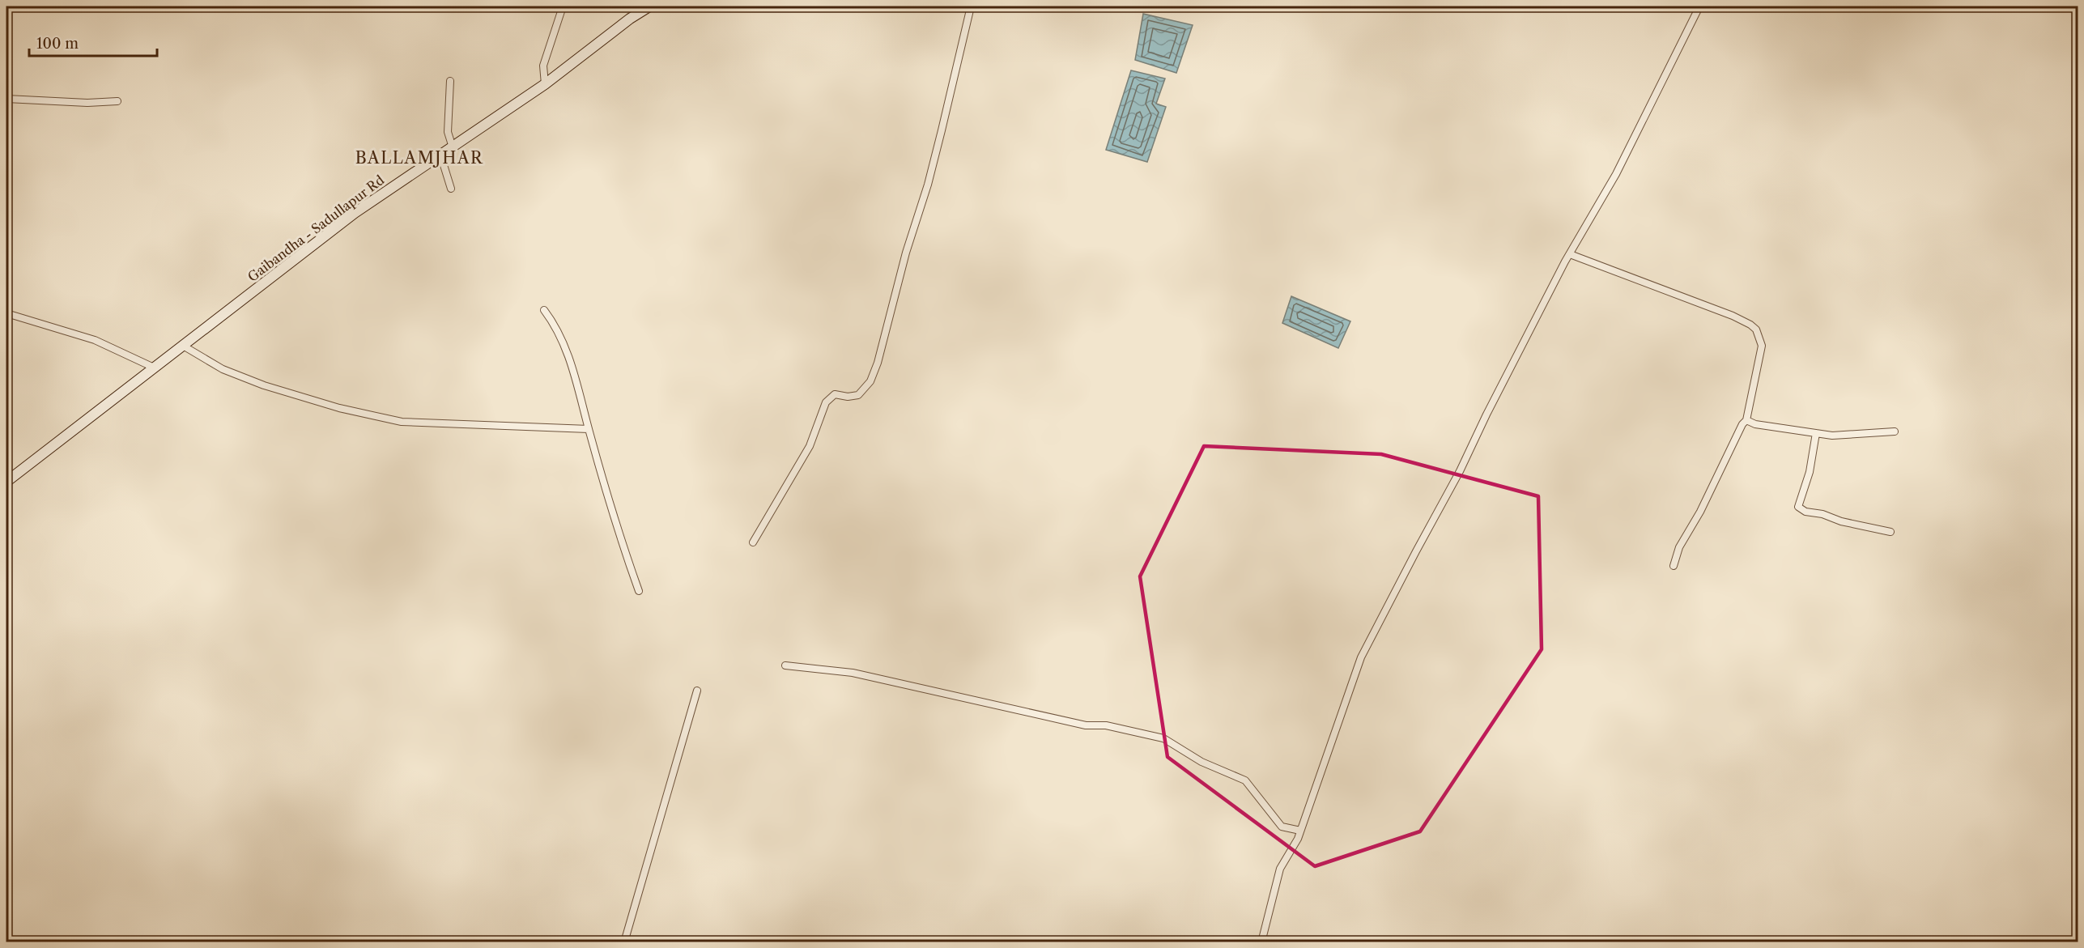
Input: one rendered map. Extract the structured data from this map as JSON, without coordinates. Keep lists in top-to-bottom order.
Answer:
{
  "streets": {
    "main road": ["Gaibandha - Sadullapur Rd"]
  },
  "districts": ["BALLAMJHAR"],
  "scale_bar": "100 m"
}
